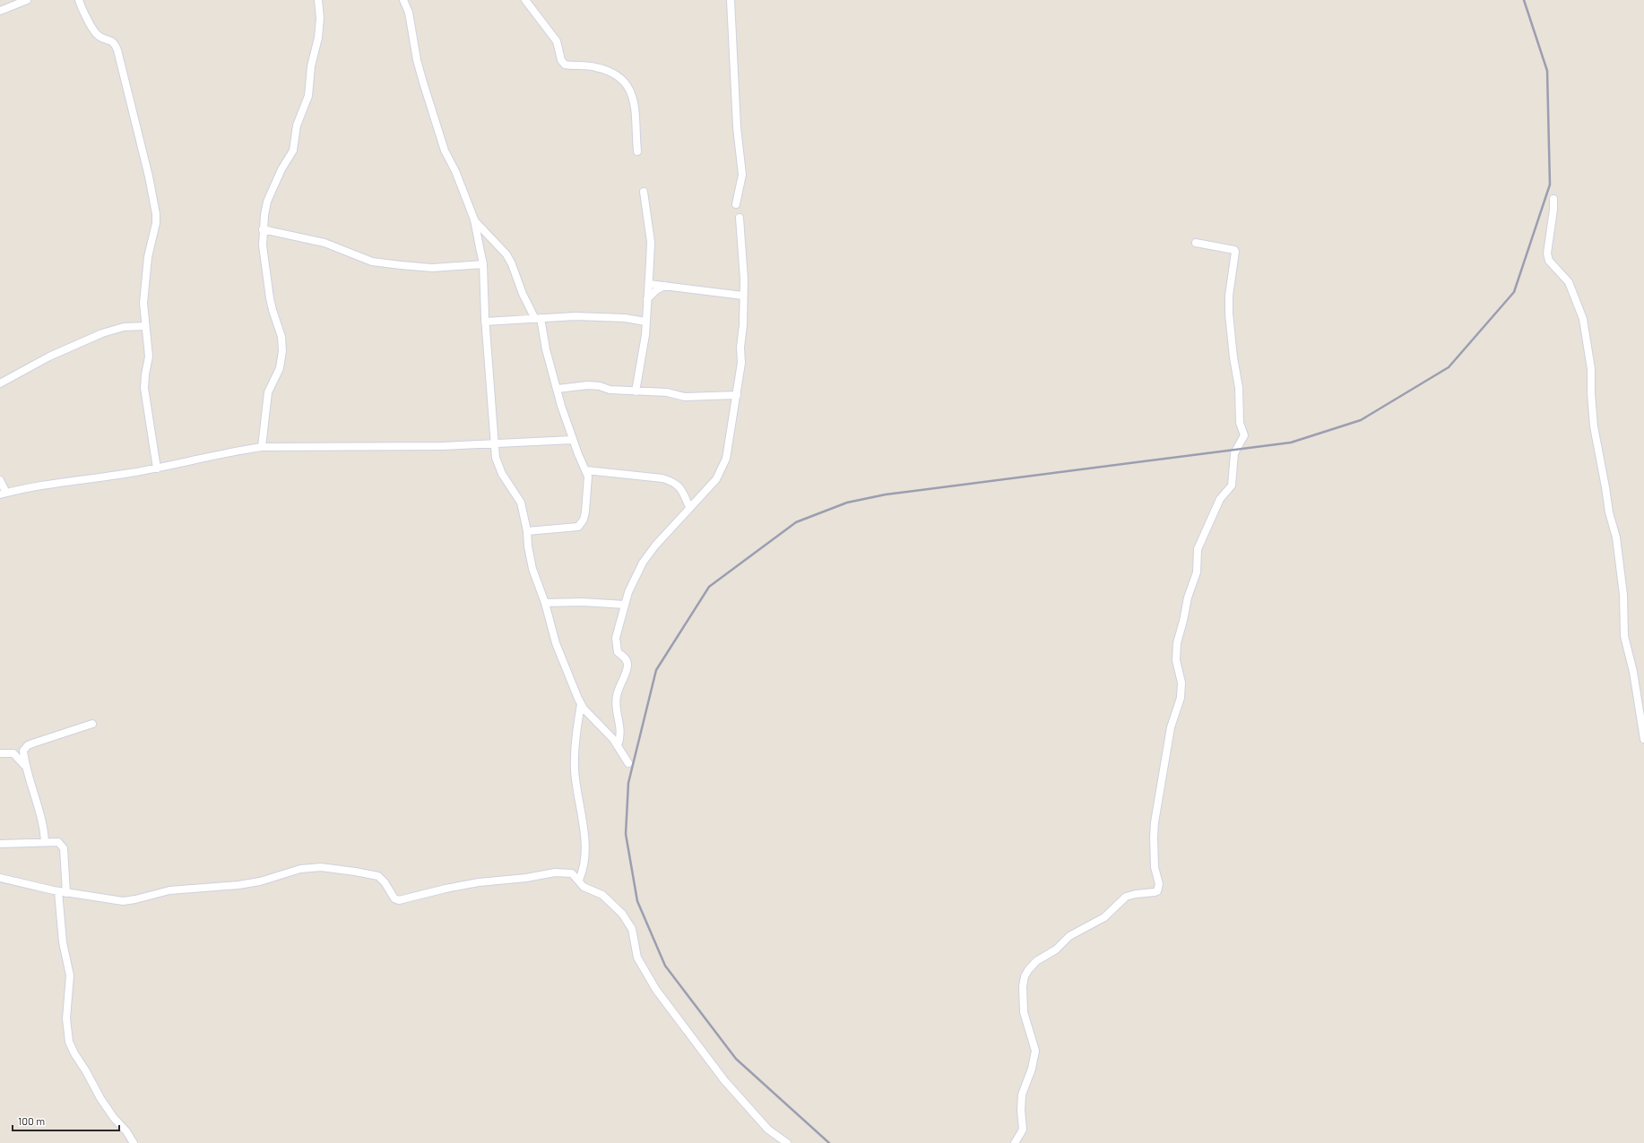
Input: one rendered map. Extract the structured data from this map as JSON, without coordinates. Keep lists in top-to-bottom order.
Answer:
{
  "scale_bar": "100 m"
}
